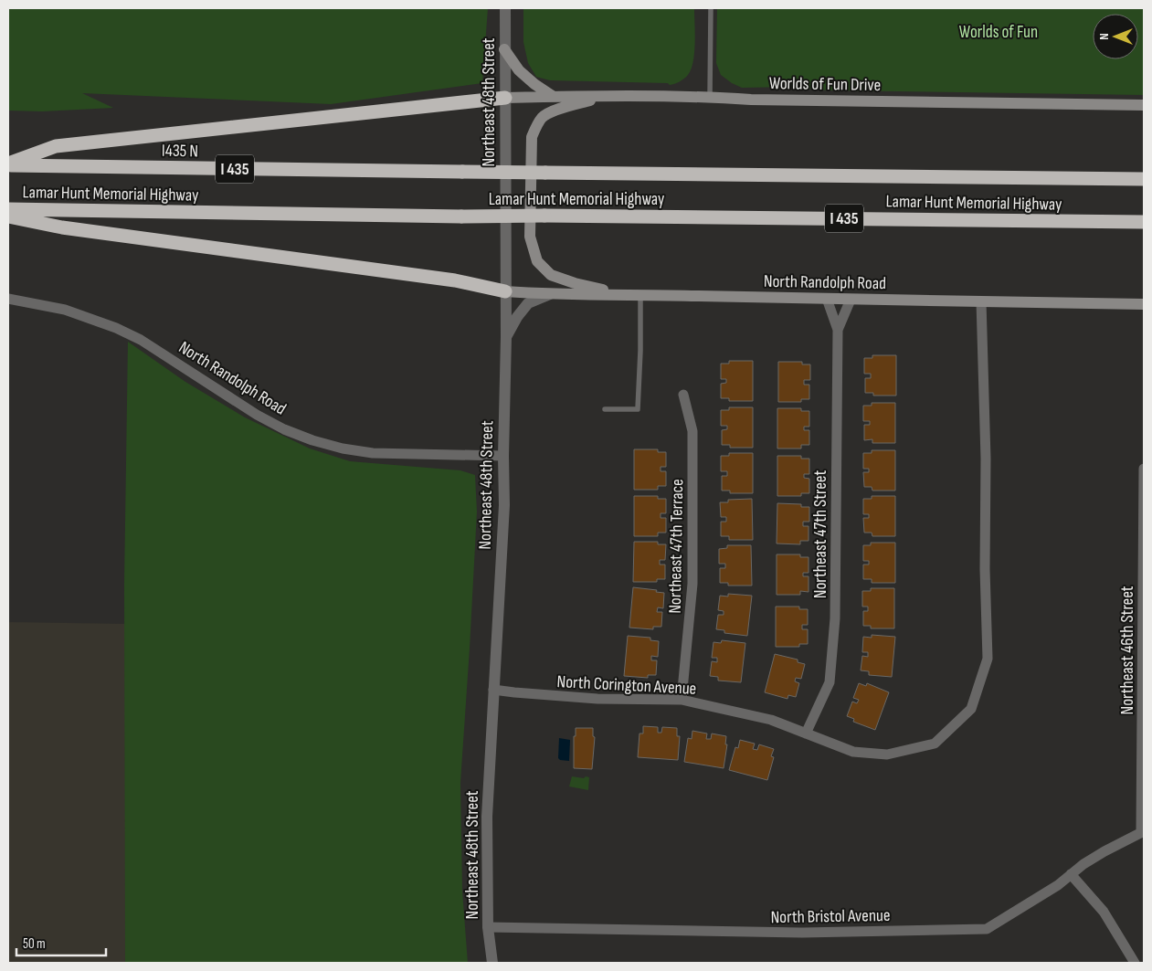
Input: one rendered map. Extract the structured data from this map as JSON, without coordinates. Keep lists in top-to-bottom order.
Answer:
{
  "streets": {
    "highway": ["I435 N", "I 435", "Lamar Hunt Memorial Highway"],
    "main road": ["Worlds of Fun Drive", "North Randolph Road"],
    "street": [
      "Northeast 48th Street",
      "Northeast 47th Street",
      "Northeast 47th Terrace",
      "Northeast 46th Street",
      "North Corington Avenue",
      "North Bristol Avenue"
    ]
  },
  "crossings": [
    ["Worlds of Fun Drive", "Northeast 48th Street"],
    ["Northeast 48th Street", "North Randolph Road"],
    ["Northeast 48th Street", "North Corington Avenue"],
    ["Northeast 48th Street", "North Bristol Avenue"],
    ["I435 N", "Lamar Hunt Memorial Highway"],
    ["North Randolph Road", "Northeast 47th Street"],
    ["North Randolph Road", "North Corington Avenue"],
    ["Northeast 47th Street", "North Corington Avenue"],
    ["Northeast 47th Terrace", "North Corington Avenue"],
    ["Northeast 46th Street", "North Bristol Avenue"]
  ],
  "parks": ["Worlds of Fun"],
  "scale_bar": "50 m",
  "north": "left"
}
